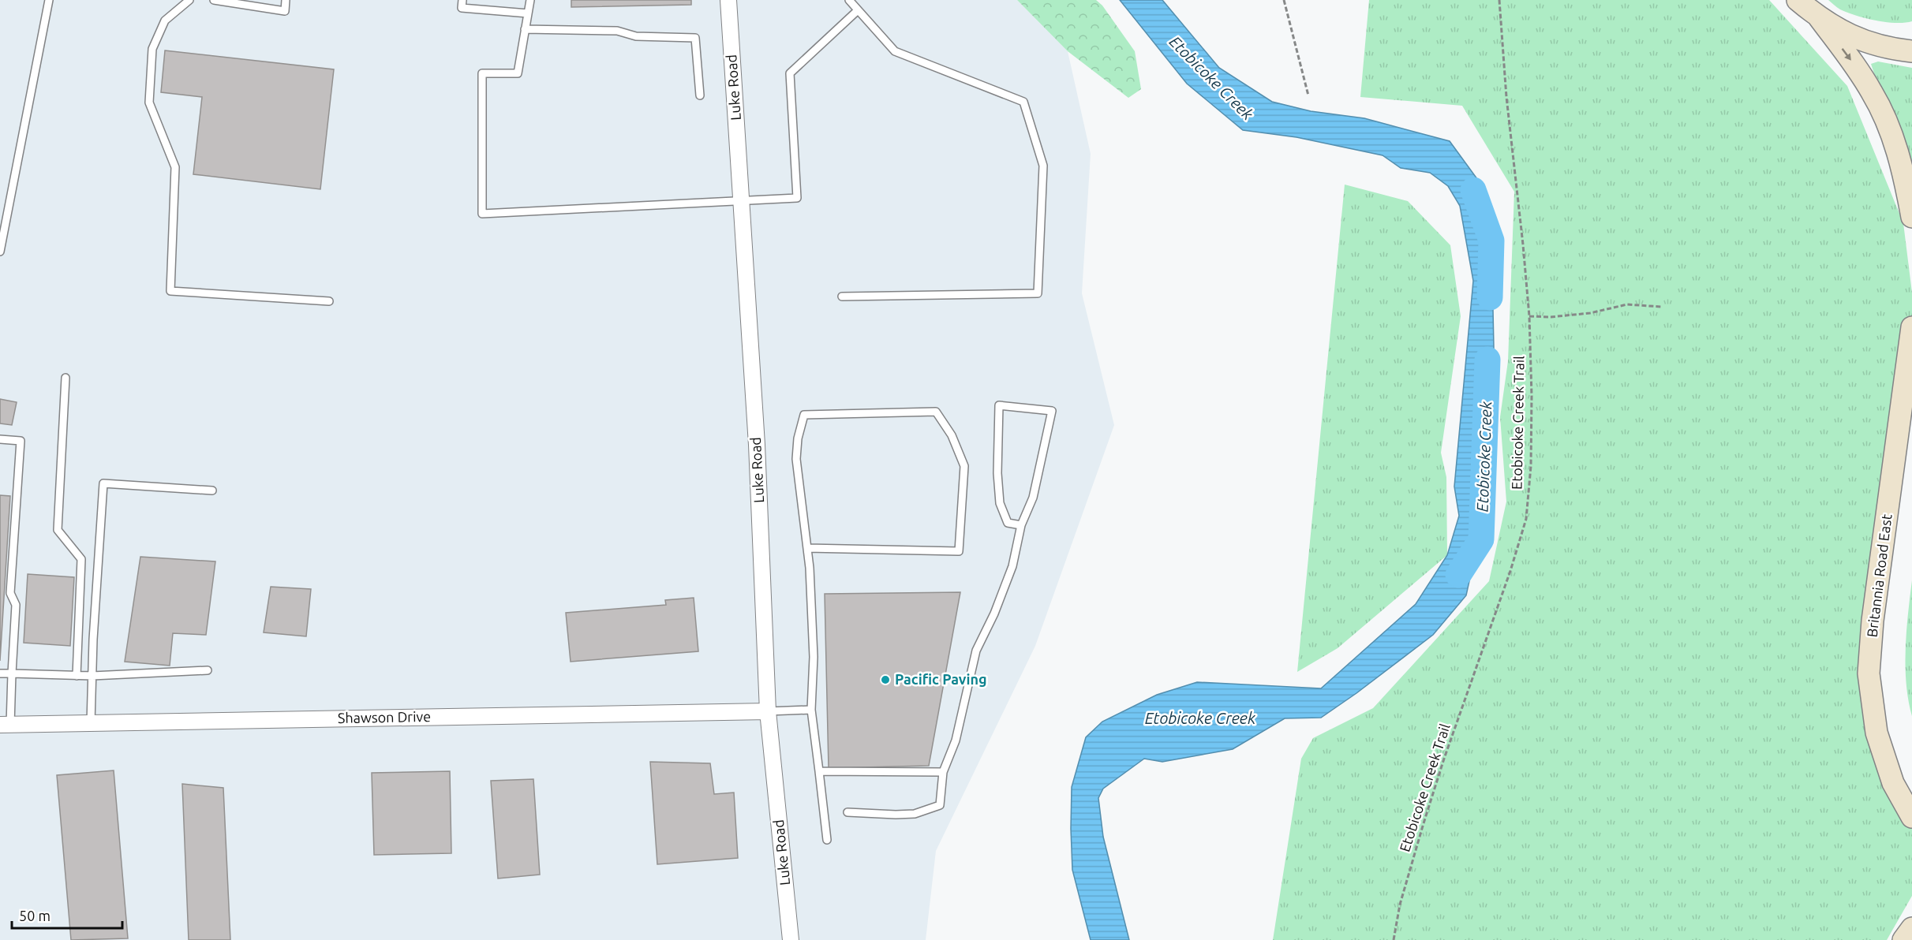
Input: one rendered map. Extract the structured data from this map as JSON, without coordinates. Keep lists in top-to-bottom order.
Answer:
{
  "streets": {
    "street": ["Luke Road", "Britannia Road East", "Shawson Drive"],
    "path": ["Etobicoke Creek Trail"]
  },
  "crossings": [
    ["Luke Road", "Shawson Drive"]
  ],
  "water": ["Etobicoke Creek"],
  "places": ["Pacific Paving"],
  "scale_bar": "50 m"
}
